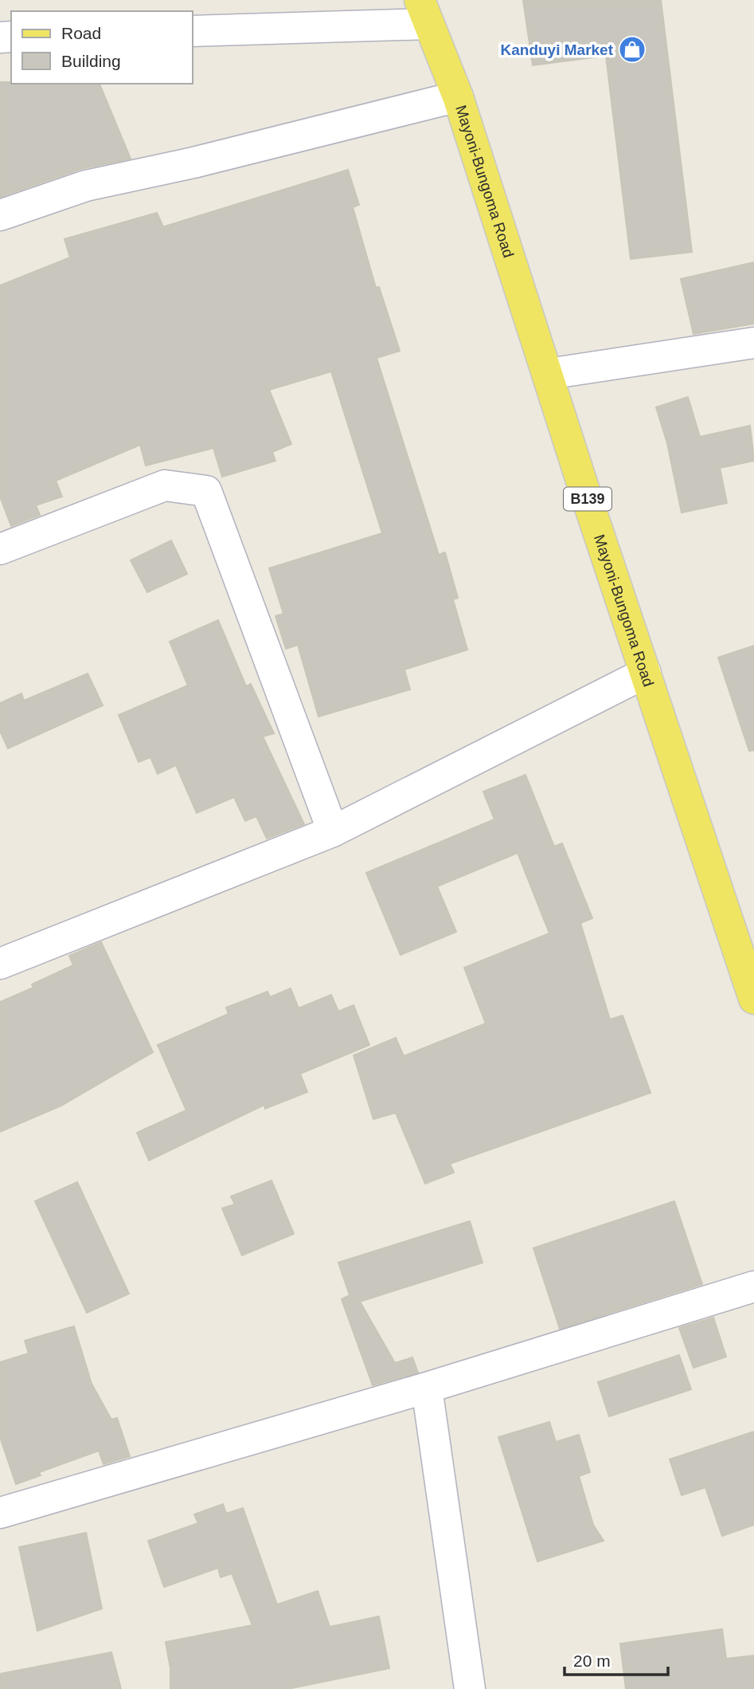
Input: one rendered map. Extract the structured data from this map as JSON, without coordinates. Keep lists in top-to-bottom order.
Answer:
{
  "streets": {
    "main road": ["Mayoni-Bungoma Road", "B139"]
  },
  "places": {
    "shop": ["Kanduyi Market"]
  },
  "legend": ["Road", "Building"],
  "scale_bar": "20 m"
}
